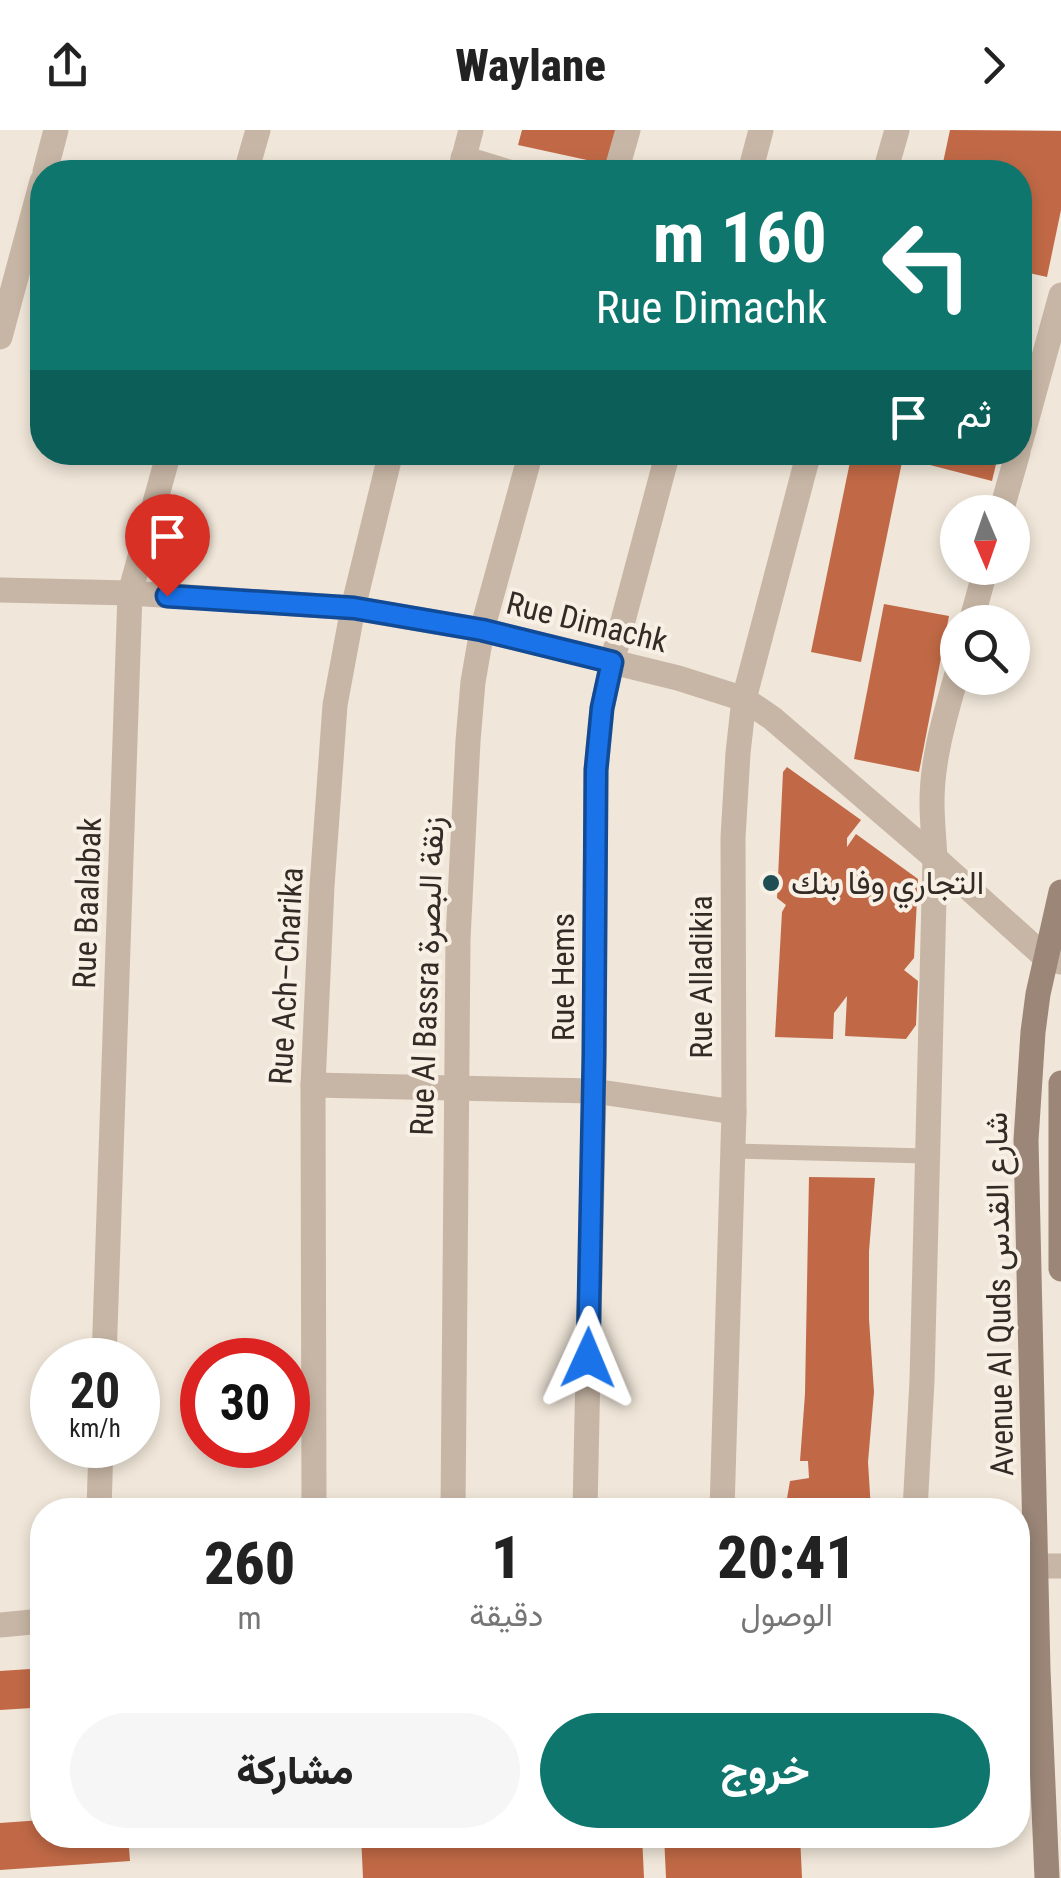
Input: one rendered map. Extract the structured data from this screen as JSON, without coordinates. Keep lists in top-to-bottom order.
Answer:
{
  "streets": {
    "main road": ["Avenue Al Quds شارع القدس"],
    "street": [
      "Rue Dimachk",
      "Rue Baalabak",
      "Rue Ach–Charika",
      "Rue Al Bassra زنقة البصرة",
      "Rue Hems",
      "Rue Alladikia"
    ]
  },
  "crossings": [
    ["Rue Dimachk", "Rue Baalabak"],
    ["Rue Dimachk", "Rue Ach–Charika"],
    ["Rue Dimachk", "Rue Al Bassra زنقة البصرة"],
    ["Rue Dimachk", "Rue Hems"],
    ["Rue Dimachk", "Rue Alladikia"],
    ["Rue Dimachk", "Avenue Al Quds شارع القدس"]
  ],
  "places": ["التجاري وفا بنك"],
  "north": "bottom",
  "page": {
    "header": "Waylane",
    "turn": ["160 m", "Rue Dimachk"],
    "then": "ثم",
    "speed": "20 km/h",
    "limit": "30",
    "eta": [
      "20:41",
      "الوصول",
      "1",
      "دقيقة",
      "260",
      "m"
    ],
    "buttons": ["خروج", "مشاركة"]
  }
}
